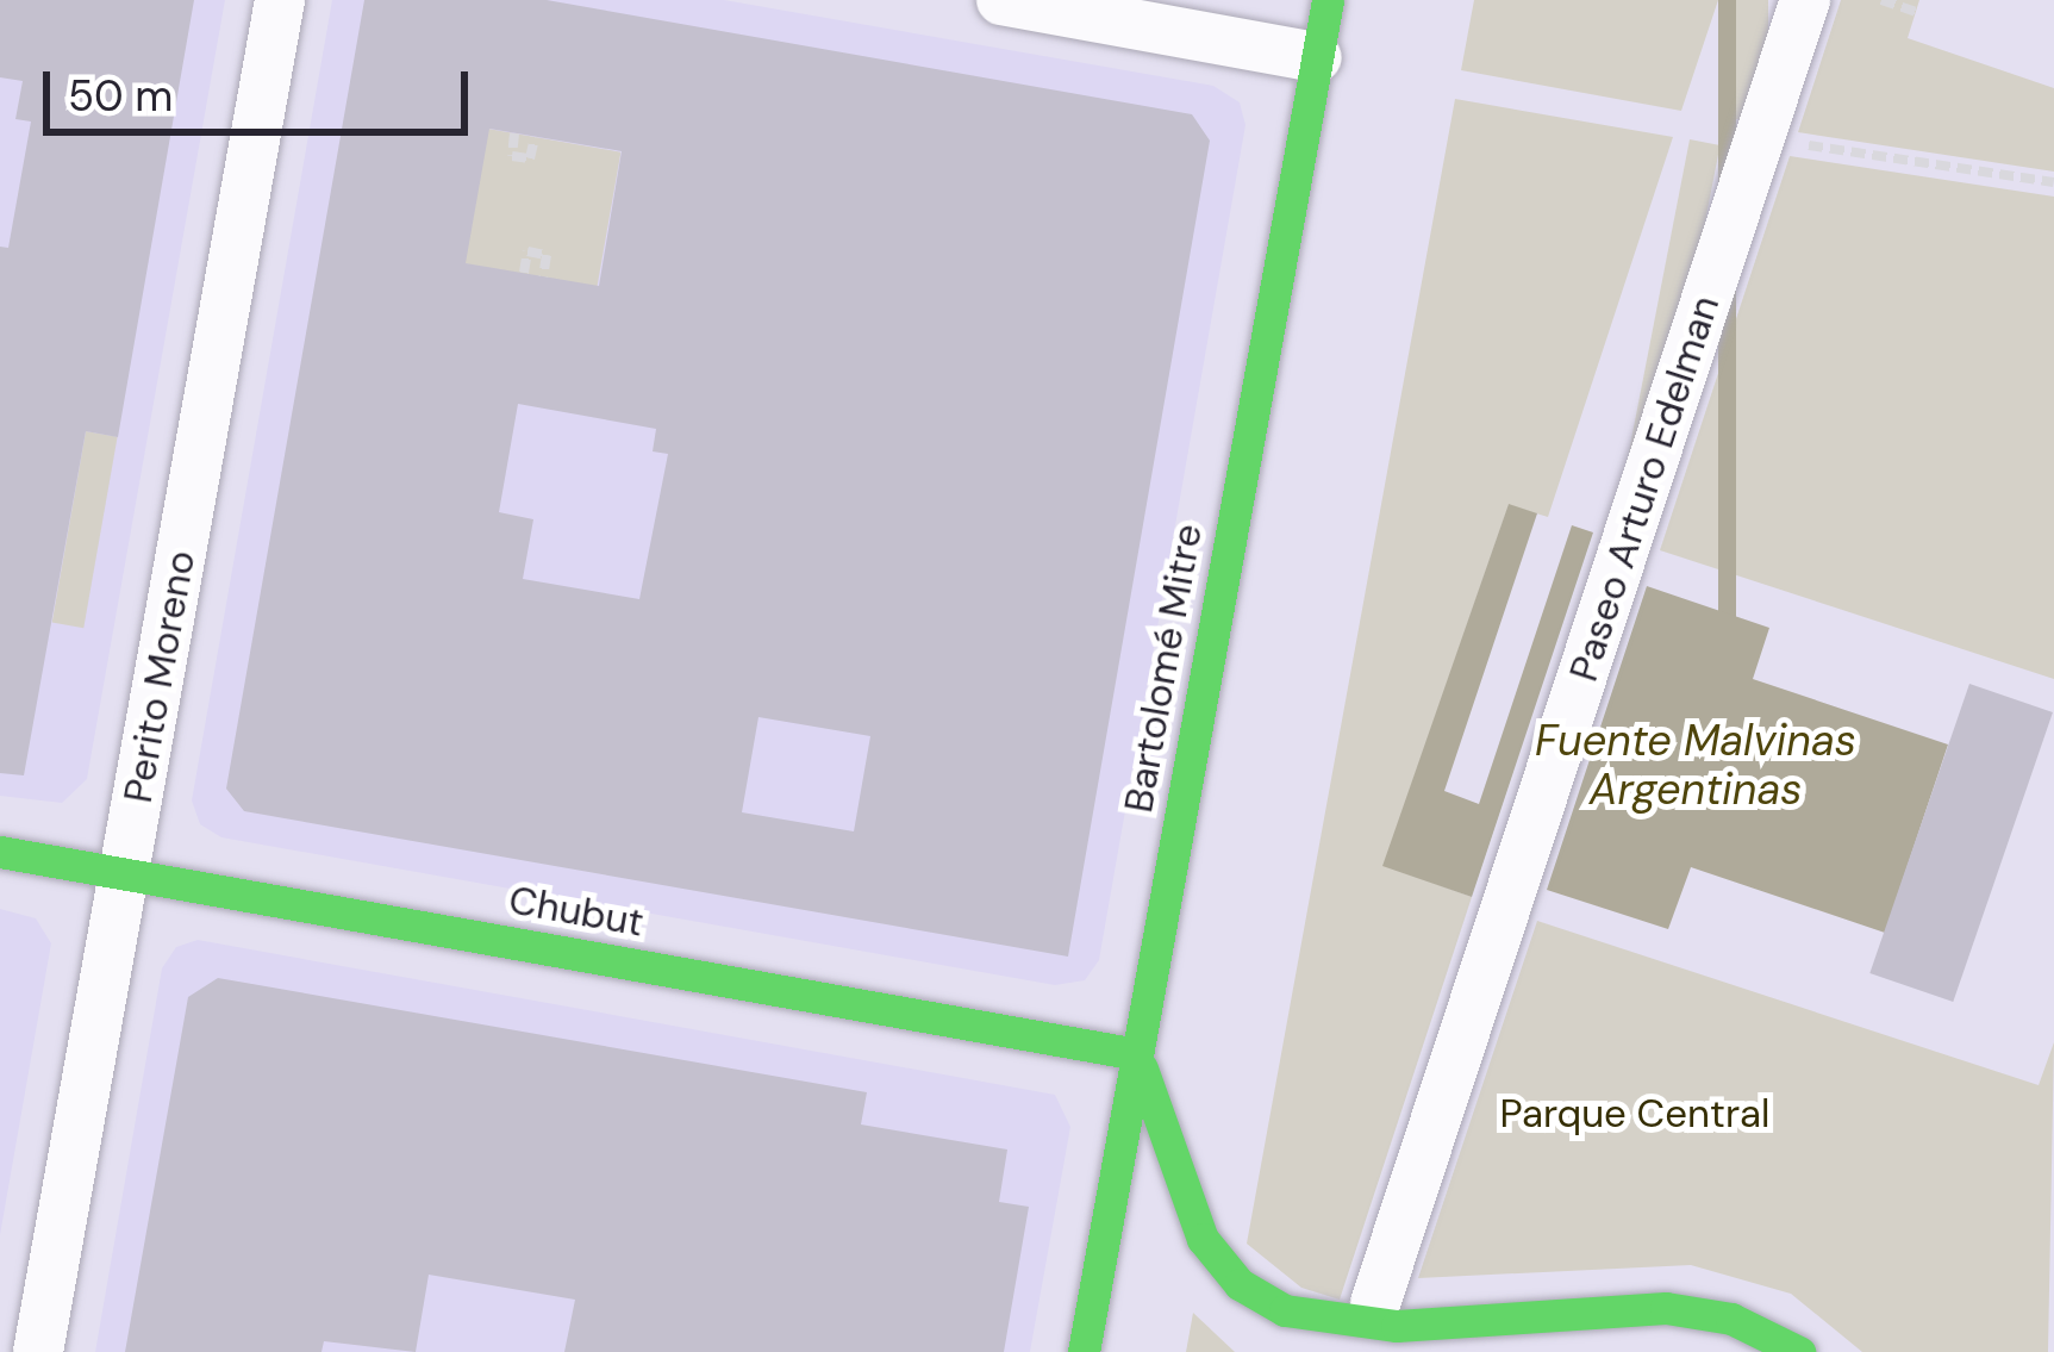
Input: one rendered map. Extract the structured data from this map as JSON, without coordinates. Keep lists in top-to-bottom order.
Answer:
{
  "streets": {
    "street": [
      "Paseo Arturo Edelman",
      "Bartolomé Mitre",
      "Perito Moreno",
      "Chubut"
    ]
  },
  "crossings": [
    ["Bartolomé Mitre", "Chubut"],
    ["Perito Moreno", "Chubut"]
  ],
  "water": ["Fuente Malvinas Argentinas"],
  "parks": ["Parque Central"],
  "scale_bar": "50 m"
}
